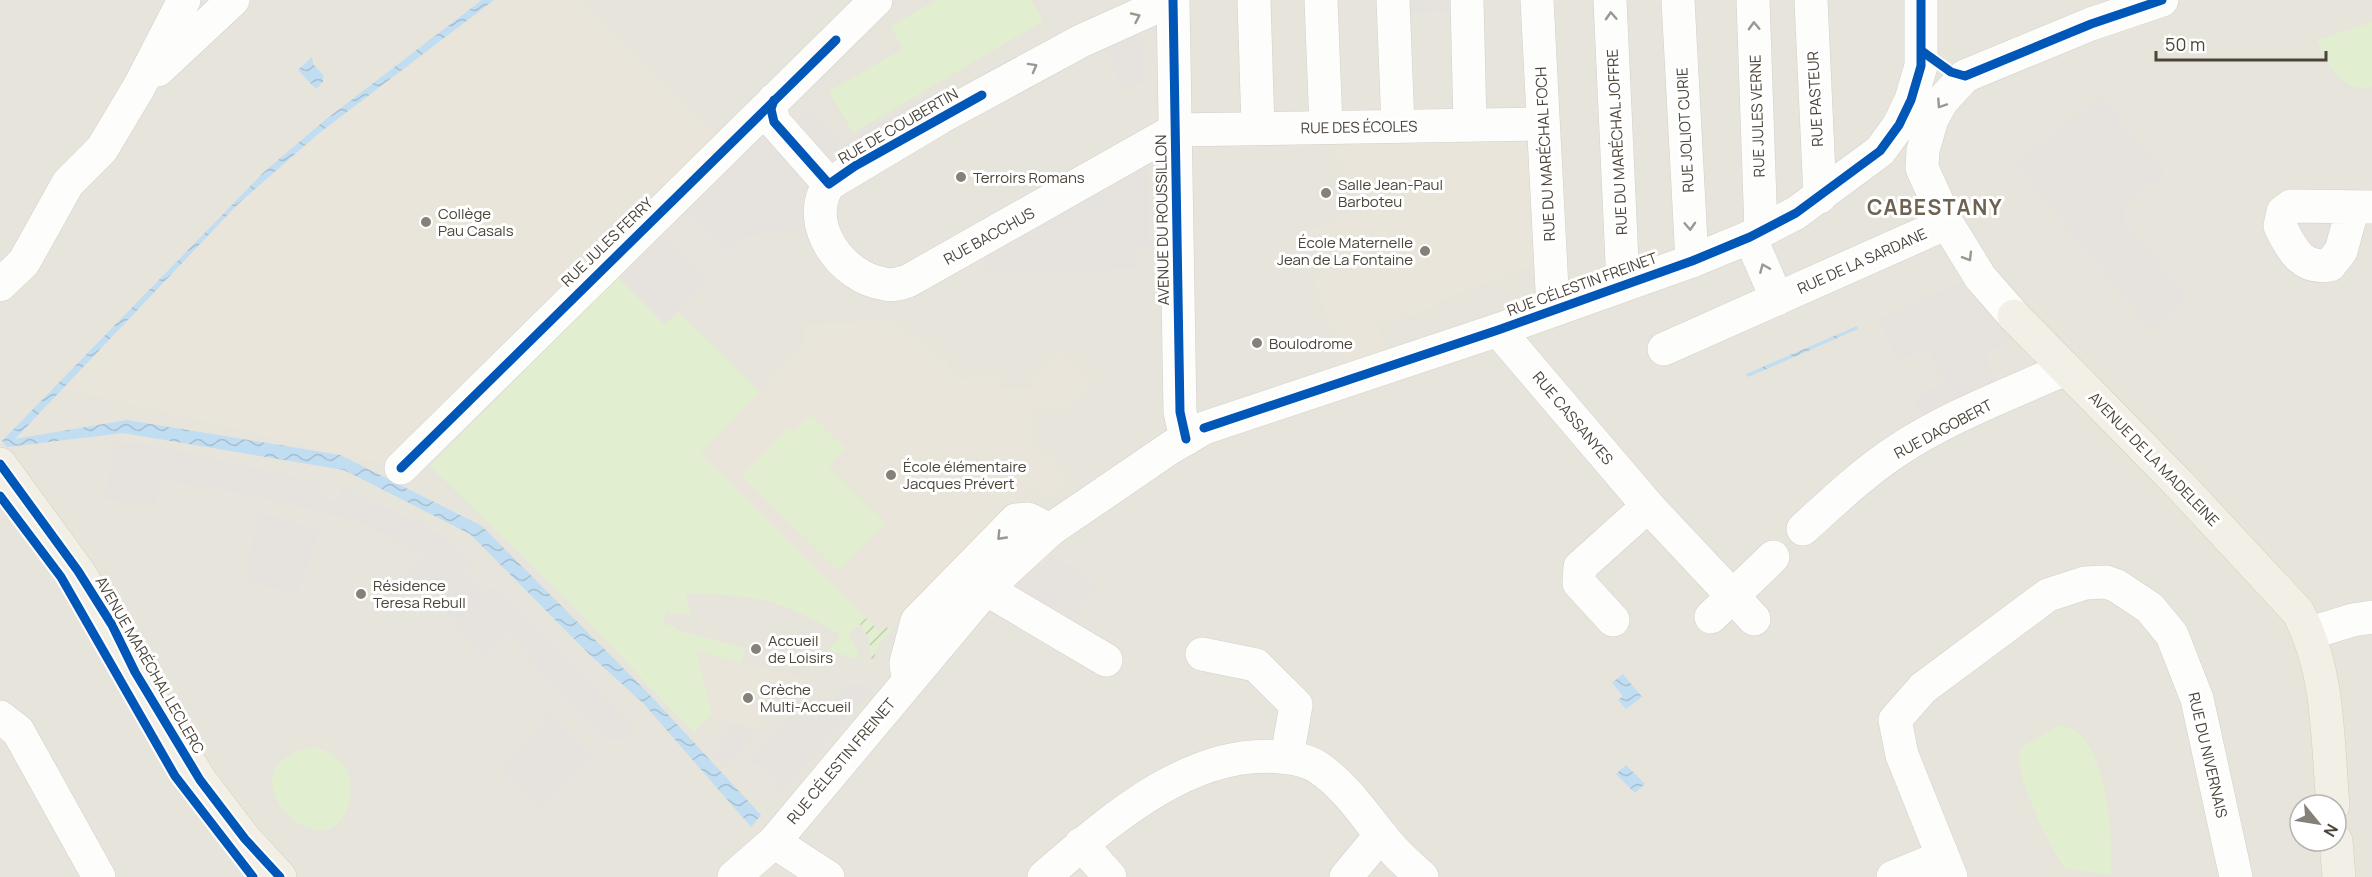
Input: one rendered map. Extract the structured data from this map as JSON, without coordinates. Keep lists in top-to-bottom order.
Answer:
{
  "streets": {
    "main road": ["AVENUE DE LA MADELEINE", "AVENUE MARÉCHAL LECLERC"],
    "street": [
      "RUE PASTEUR",
      "RUE JULES VERNE",
      "RUE DE COUBERTIN",
      "RUE DES ÉCOLES",
      "RUE JOLIOT CURIE",
      "RUE DU MARÉCHAL JOFFRE",
      "RUE DU MARÉCHAL FOCH",
      "AVENUE DU ROUSSILLON",
      "RUE BACCHUS",
      "RUE JULES FERRY",
      "RUE DE LA SARDANE",
      "RUE CÉLESTIN FREINET",
      "RUE CASSANYES",
      "RUE DAGOBERT",
      "RUE DU NIVERNAIS"
    ]
  },
  "crossings": [
    ["RUE PASTEUR", "RUE CÉLESTIN FREINET"],
    ["RUE JULES VERNE", "RUE CÉLESTIN FREINET"],
    ["RUE DE COUBERTIN", "AVENUE DU ROUSSILLON"],
    ["RUE DE COUBERTIN", "RUE BACCHUS"],
    ["RUE DES ÉCOLES", "RUE DU MARÉCHAL FOCH"],
    ["RUE DES ÉCOLES", "AVENUE DU ROUSSILLON"],
    ["RUE DES ÉCOLES", "RUE BACCHUS"],
    ["RUE JOLIOT CURIE", "RUE CÉLESTIN FREINET"],
    ["RUE DU MARÉCHAL JOFFRE", "RUE CÉLESTIN FREINET"],
    ["RUE DU MARÉCHAL FOCH", "RUE CÉLESTIN FREINET"],
    ["AVENUE DU ROUSSILLON", "RUE BACCHUS"],
    ["AVENUE DU ROUSSILLON", "RUE CÉLESTIN FREINET"],
    ["RUE DE LA SARDANE", "AVENUE DE LA MADELEINE"],
    ["RUE CÉLESTIN FREINET", "RUE CASSANYES"],
    ["RUE DAGOBERT", "AVENUE DE LA MADELEINE"]
  ],
  "one_way": ["RUE DE COUBERTIN"],
  "districts": ["CABESTANY"],
  "places": [
    "Terroirs Romans",
    "Salle Jean-Paul Barboteu",
    "Collège Pau Casals",
    "École Maternelle Jean de La Fontaine",
    "Boulodrome",
    "École élémentaire Jacques Prévert",
    "Résidence Teresa Rebull",
    "Accueil de Loisirs",
    "Crèche Multi-Accueil"
  ],
  "scale_bar": "50 m",
  "north": "bottom right"
}
